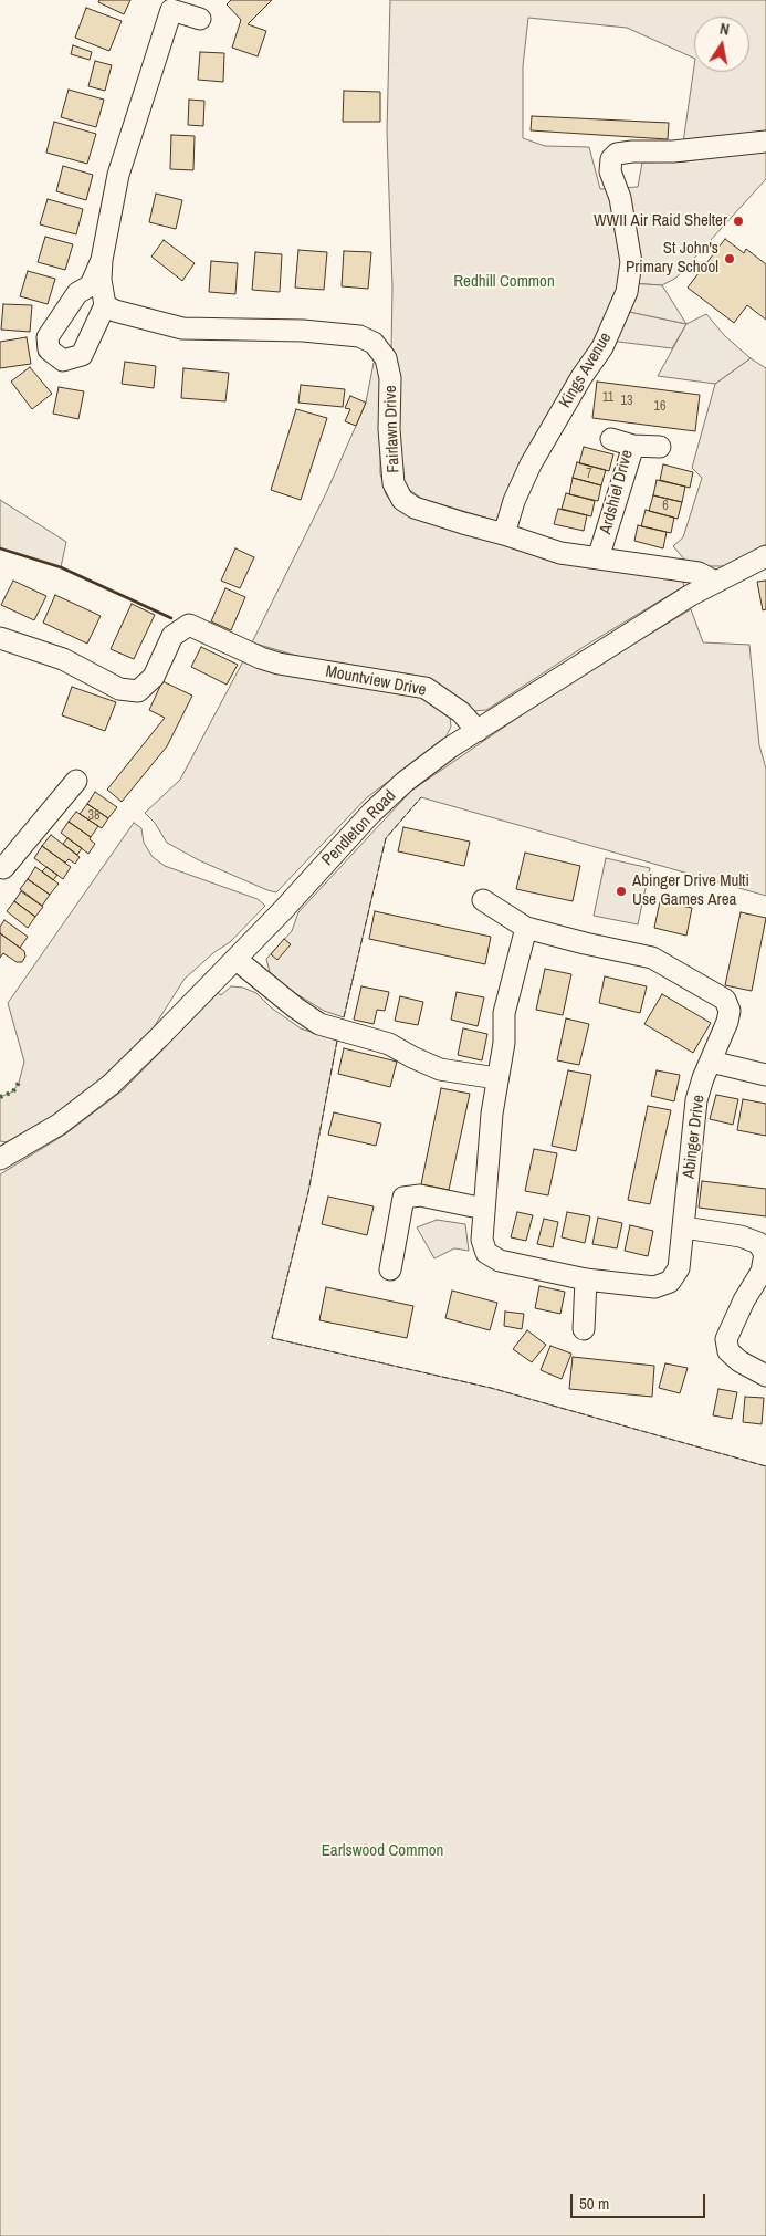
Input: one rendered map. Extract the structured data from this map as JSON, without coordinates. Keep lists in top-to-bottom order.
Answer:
{
  "streets": {
    "street": [
      "Kings Avenue",
      "Fairlawn Drive",
      "Ardshiel Drive",
      "Mountview Drive",
      "Pendleton Road",
      "Abinger Drive"
    ]
  },
  "crossings": [
    ["Kings Avenue", "Fairlawn Drive"],
    ["Fairlawn Drive", "Ardshiel Drive"],
    ["Fairlawn Drive", "Pendleton Road"],
    ["Mountview Drive", "Pendleton Road"]
  ],
  "parks": ["Redhill Common", "Earlswood Common"],
  "places": ["WWII Air Raid Shelter", "St John's Primary School", "Abinger Drive Multi Use Games Area"],
  "house_numbers": [
    "11",
    "13",
    "16",
    "7",
    "6",
    "38"
  ],
  "scale_bar": "50 m",
  "north": "top"
}
